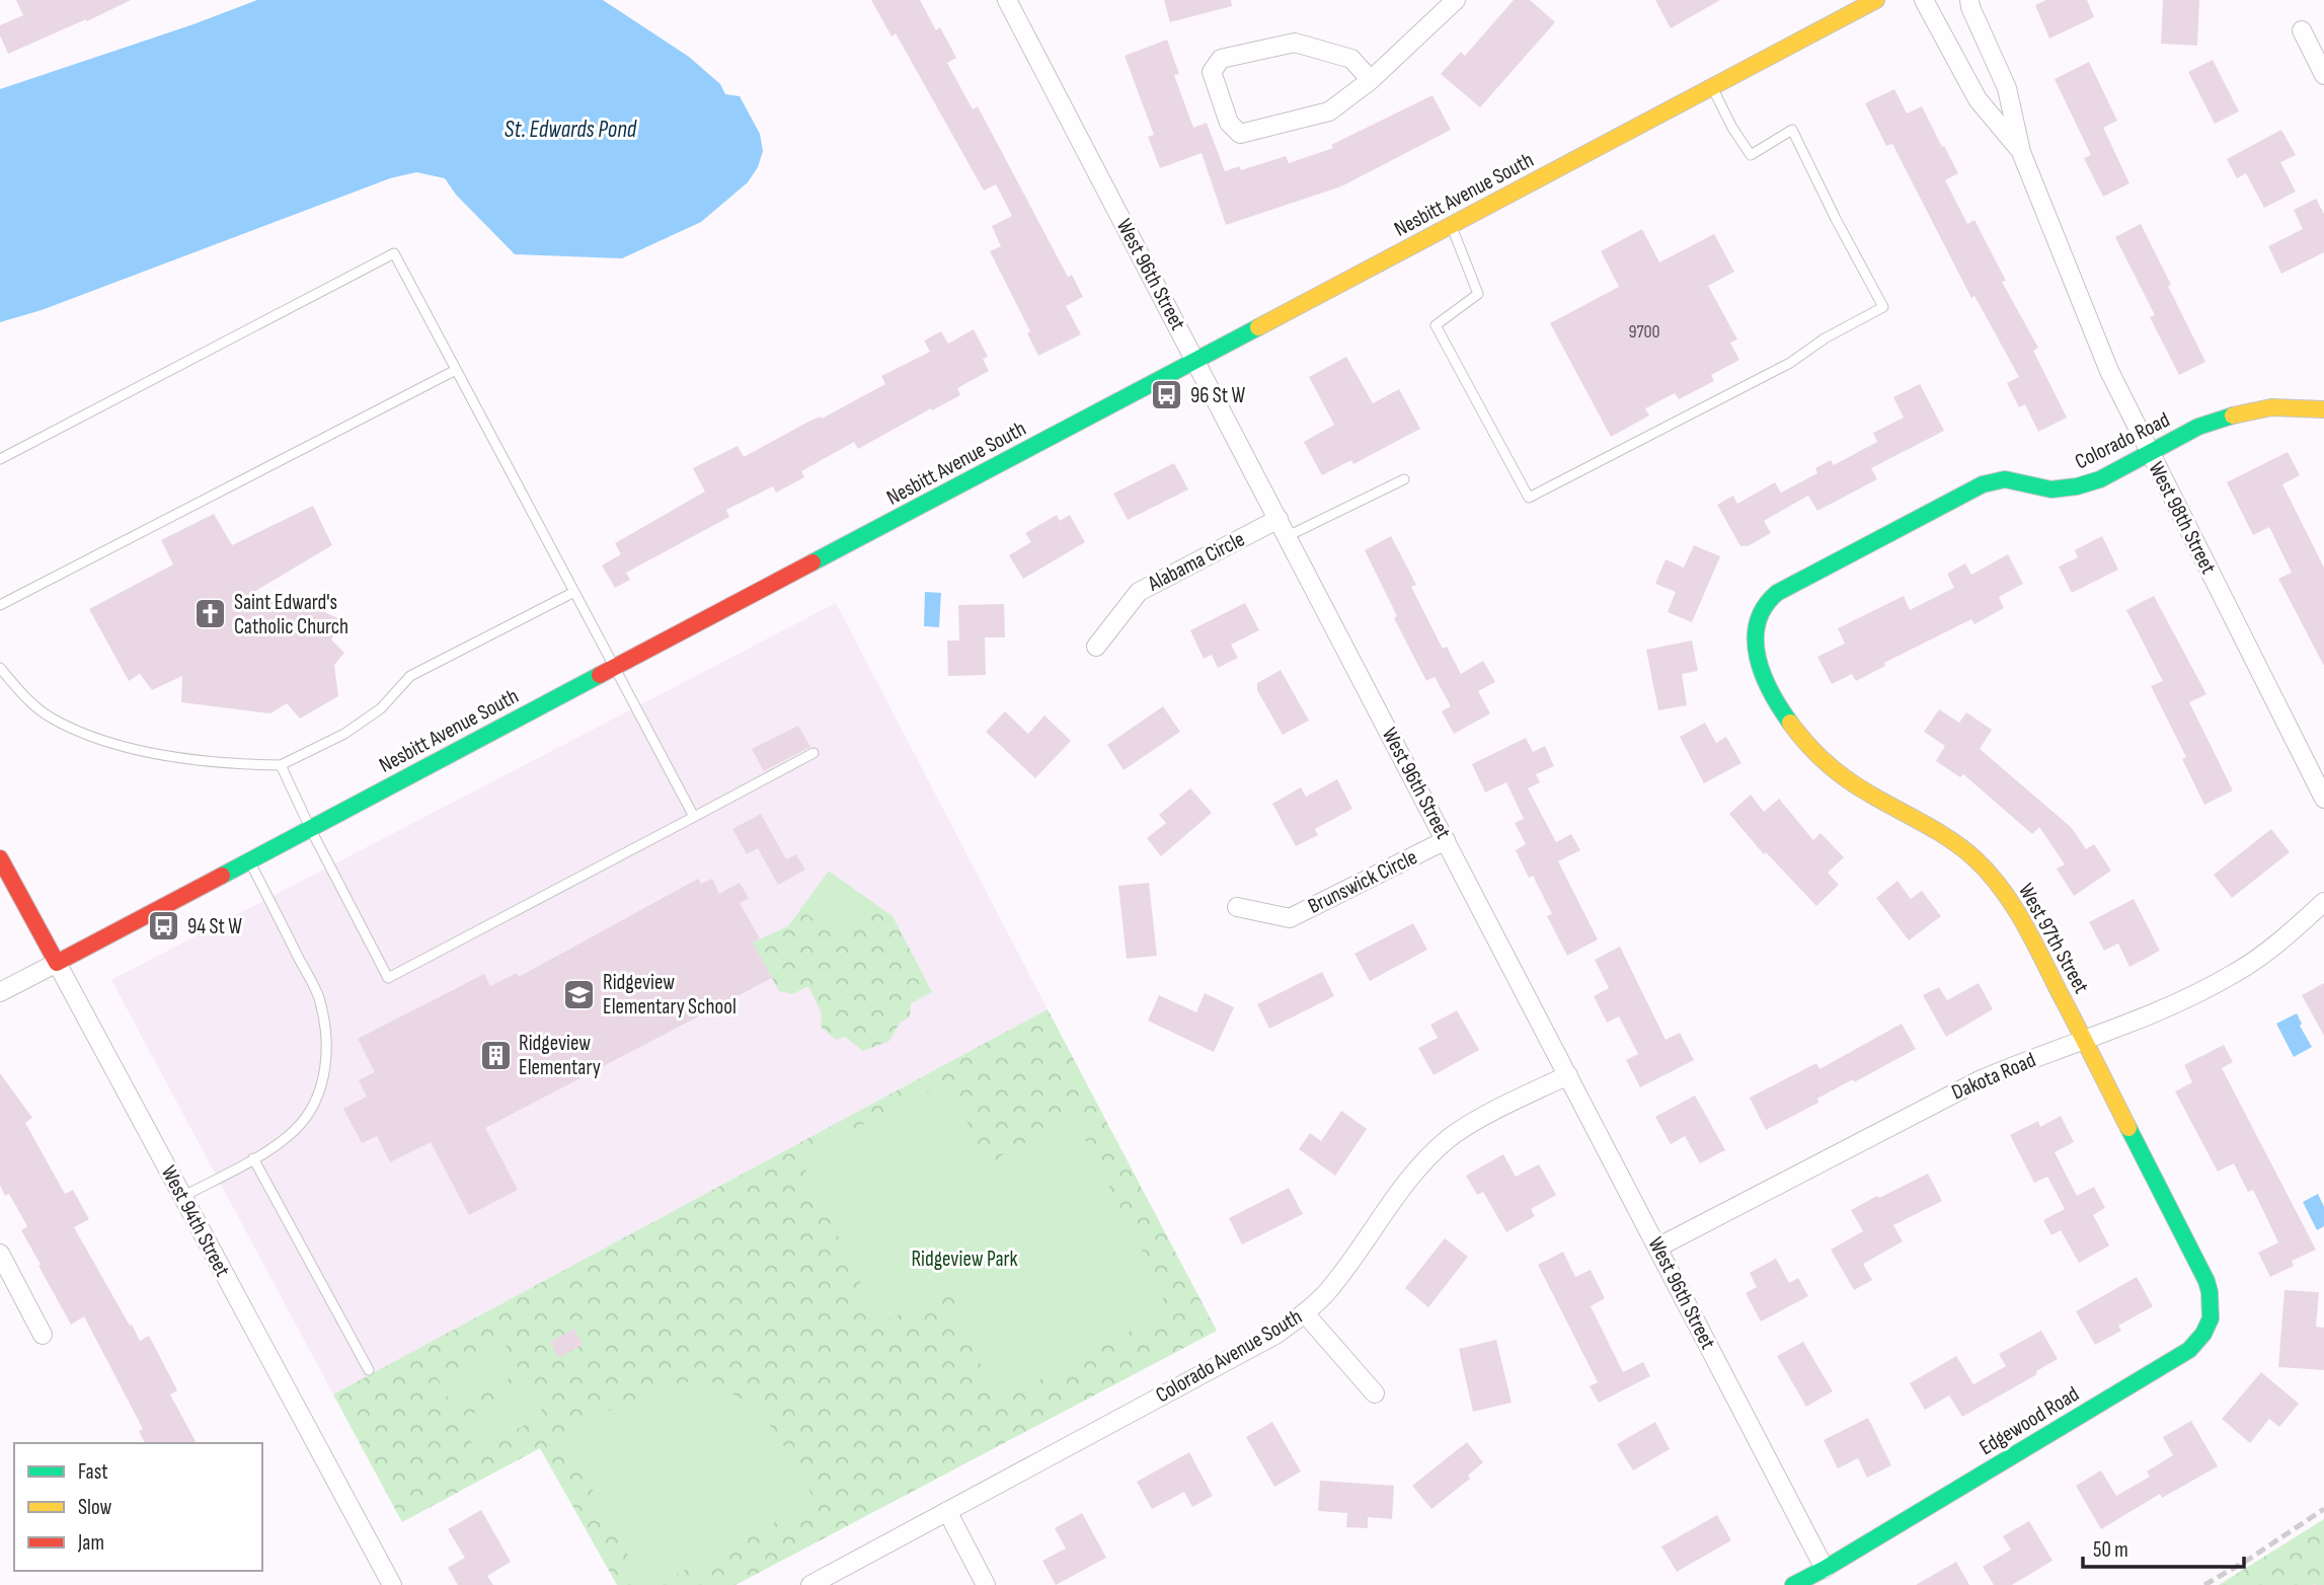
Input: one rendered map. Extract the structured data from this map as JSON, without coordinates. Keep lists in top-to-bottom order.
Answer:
{
  "streets": {
    "street": [
      "Nesbitt Avenue South",
      "West 96th Street",
      "Colorado Road",
      "West 98th Street",
      "Alabama Circle",
      "Brunswick Circle",
      "West 97th Street",
      "Dakota Road",
      "West 94th Street",
      "Colorado Avenue South",
      "Edgewood Road"
    ]
  },
  "crossings": [
    ["Nesbitt Avenue South", "West 96th Street"],
    ["Nesbitt Avenue South", "West 94th Street"],
    ["West 96th Street", "Alabama Circle"],
    ["West 96th Street", "Brunswick Circle"],
    ["West 96th Street", "Dakota Road"],
    ["West 96th Street", "Colorado Avenue South"],
    ["West 96th Street", "Edgewood Road"],
    ["Colorado Road", "West 98th Street"],
    ["Colorado Road", "West 97th Street"],
    ["West 97th Street", "Dakota Road"],
    ["West 97th Street", "Edgewood Road"]
  ],
  "water": ["St. Edwards Pond"],
  "parks": ["Ridgeview Park"],
  "places": {
    "bus stop": ["96 St W", "94 St W"],
    "church": ["Saint Edward's Catholic Church"],
    "school or university": ["Ridgeview Elementary School"],
    "building": ["Ridgeview Elementary"]
  },
  "house_numbers": ["9700"],
  "legend": ["Fast", "Slow", "Jam"],
  "scale_bar": "50 m"
}
